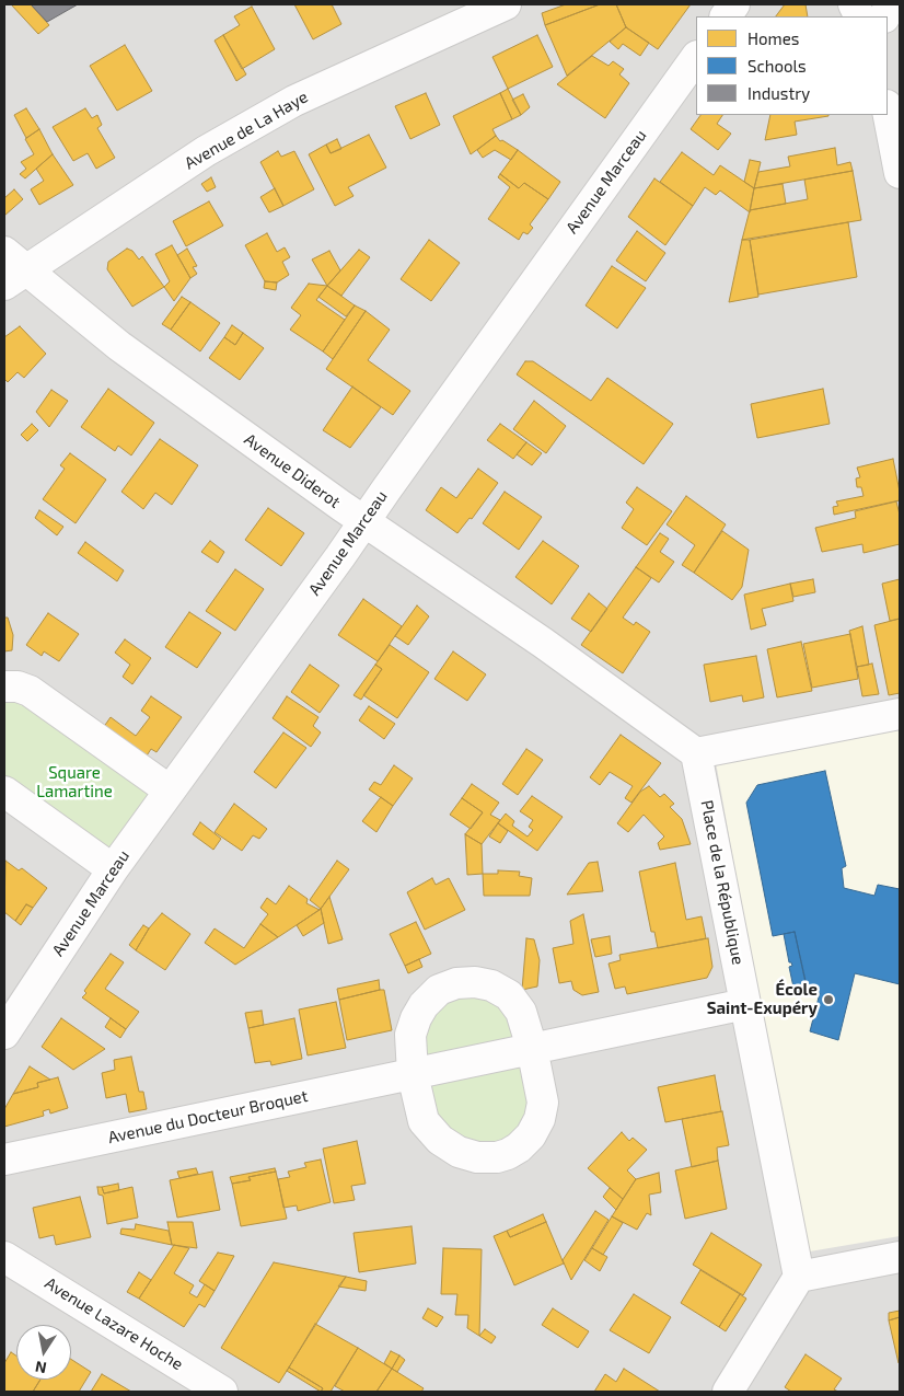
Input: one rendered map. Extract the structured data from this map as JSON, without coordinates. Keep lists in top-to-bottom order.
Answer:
{
  "streets": {
    "street": [
      "Avenue de La Haye",
      "Avenue Marceau",
      "Avenue Diderot",
      "Place de la République",
      "Avenue du Docteur Broquet",
      "Avenue Lazare Hoche"
    ]
  },
  "crossings": [
    ["Avenue de La Haye", "Avenue Diderot"],
    ["Avenue Marceau", "Avenue Diderot"],
    ["Avenue Diderot", "Place de la République"],
    ["Place de la République", "Avenue du Docteur Broquet"]
  ],
  "parks": ["Square Lamartine"],
  "places": ["École Saint-Exupéry"],
  "legend": ["Homes", "Schools", "Industry"],
  "north": "bottom"
}
